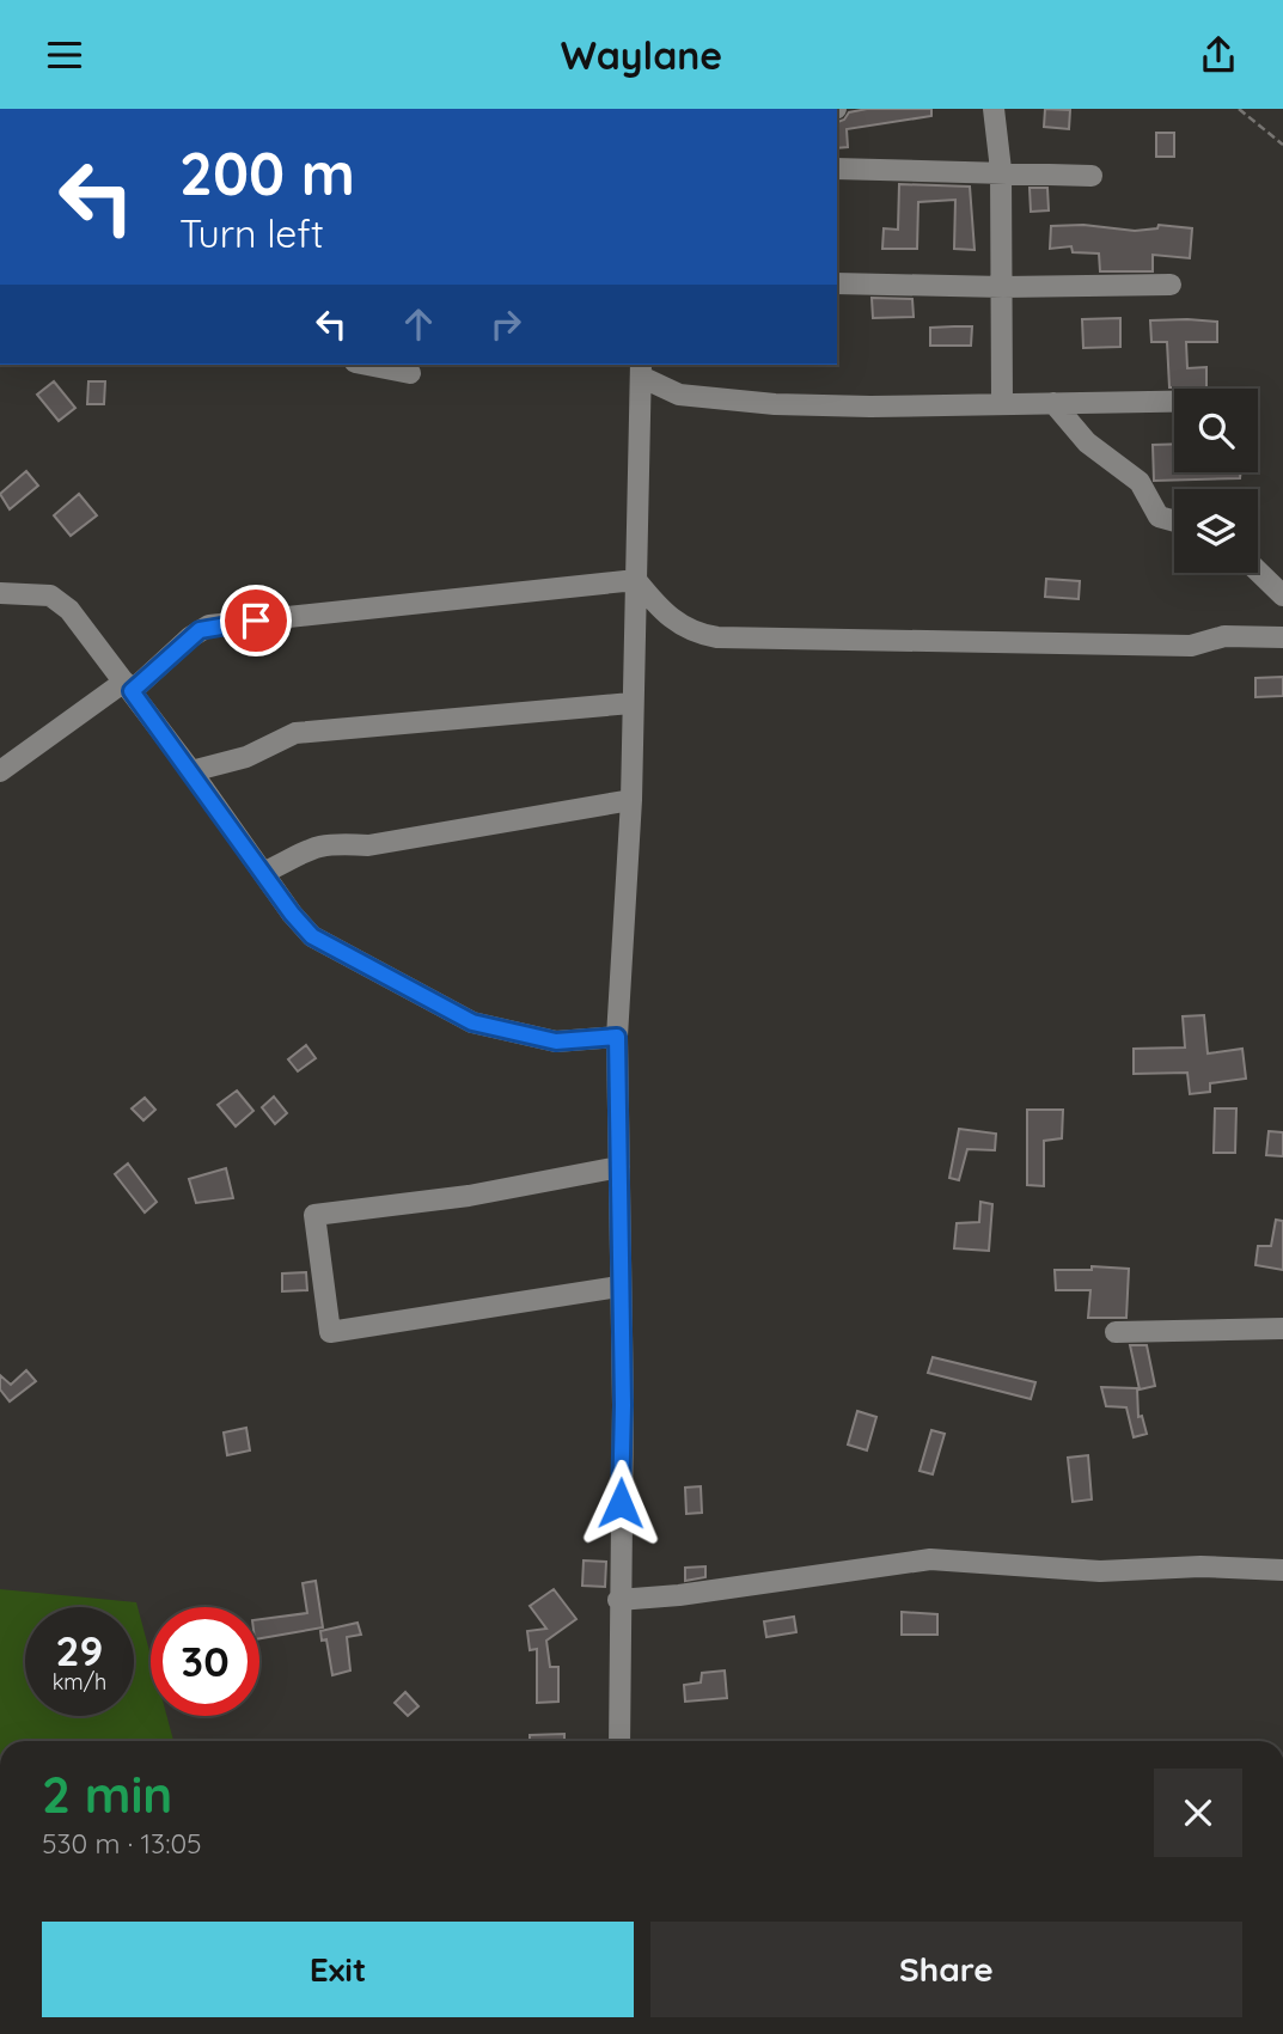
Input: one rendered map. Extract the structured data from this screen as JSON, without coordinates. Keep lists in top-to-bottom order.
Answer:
{
  "page": {
    "header": "Waylane",
    "turn": ["200 m", "Turn left"],
    "speed": "29 km/h",
    "limit": "30",
    "heading": ["2 min", "530 m · 13:05"],
    "buttons": ["Exit", "Share"]
  }
}
